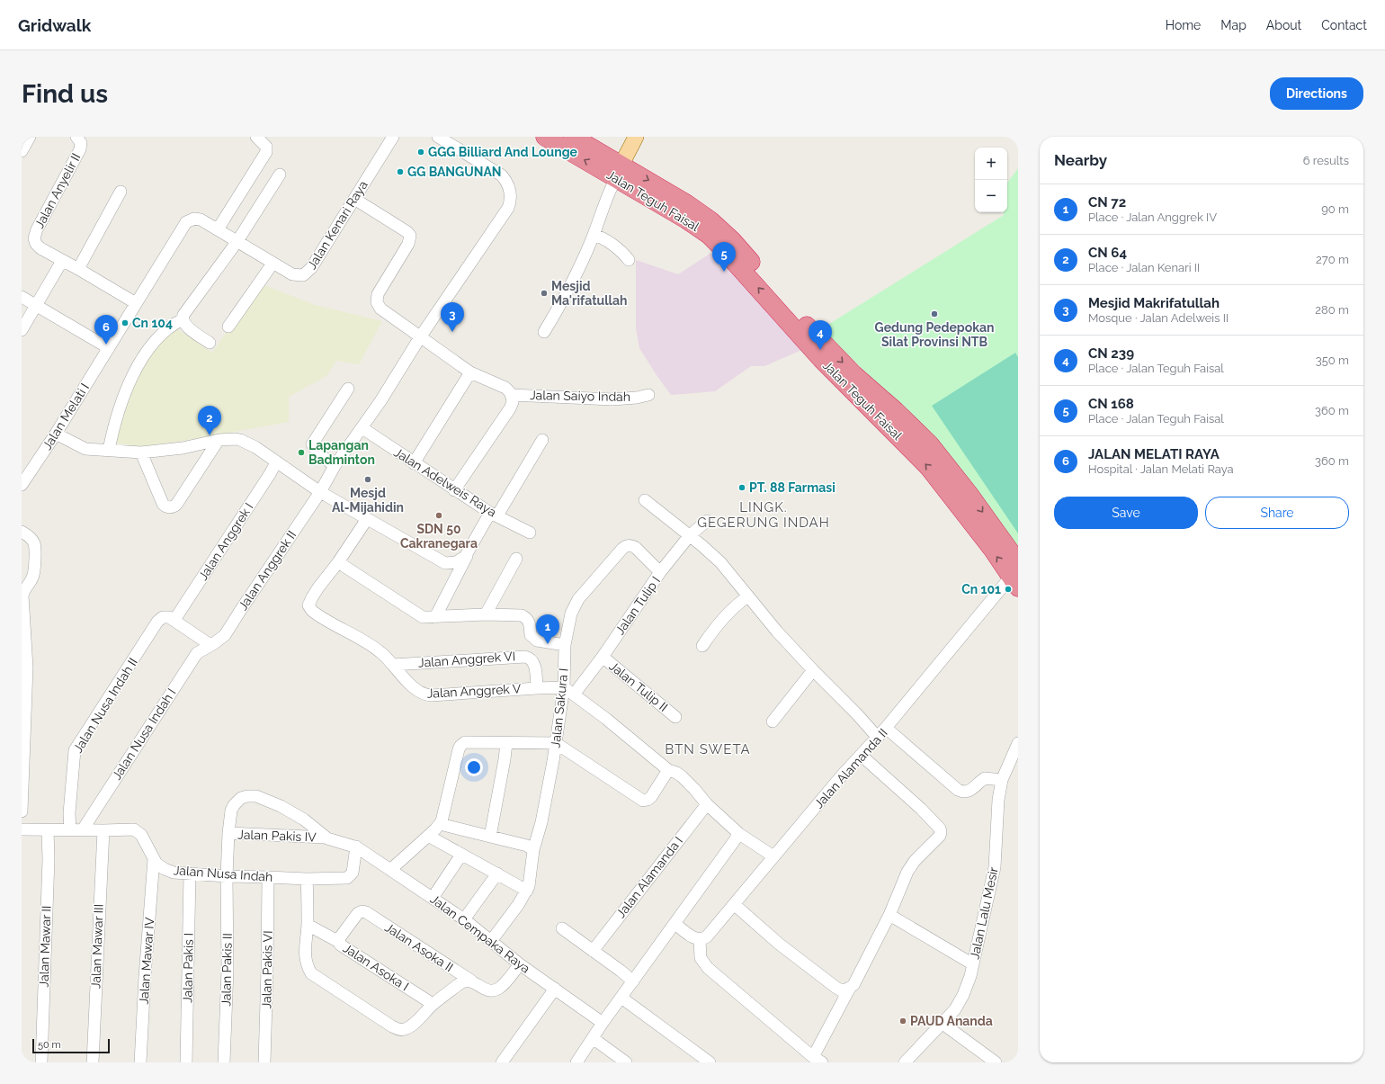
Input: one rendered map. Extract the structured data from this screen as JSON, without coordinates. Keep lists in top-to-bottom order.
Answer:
{
  "streets": {
    "highway": ["Jalan Teguh Faisal"],
    "street": [
      "Jalan Anyelir II",
      "Jalan Kenari Raya",
      "Jalan Saiyo Indah",
      "Jalan Melati I",
      "Jalan Adelweis Raya",
      "Jalan Anggrek I",
      "Jalan Anggrek II",
      "Jalan Tulip I",
      "Jalan Anggrek VI",
      "Jalan Tulip II",
      "Jalan Anggrek V",
      "Jalan Nusa Indah II",
      "Jalan Sakura I",
      "Jalan Nusa Indah I",
      "Jalan Alamanda II",
      "Jalan Pakis IV",
      "Jalan Nusa Indah",
      "Jalan Alamanda I",
      "Jalan Lalu Mesir",
      "Jalan Cempaka Raya",
      "Jalan Mawar II",
      "Jalan Mawar III",
      "Jalan Asoka II",
      "Jalan Mawar IV",
      "Jalan Asoka I",
      "Jalan Pakis I",
      "Jalan Pakis II",
      "Jalan Pakis VI"
    ]
  },
  "crossings": [
    ["Jalan Teguh Faisal", "Jalan Alamanda II"],
    ["Jalan Kenari Raya", "Jalan Melati I"],
    ["Jalan Anggrek I", "Jalan Nusa Indah II"],
    ["Jalan Anggrek II", "Jalan Nusa Indah I"],
    ["Jalan Tulip I", "Jalan Tulip II"],
    ["Jalan Tulip I", "Jalan Sakura I"],
    ["Jalan Anggrek VI", "Jalan Anggrek V"],
    ["Jalan Anggrek V", "Jalan Sakura I"],
    ["Jalan Nusa Indah II", "Jalan Nusa Indah"],
    ["Jalan Nusa Indah I", "Jalan Nusa Indah"],
    ["Jalan Pakis IV", "Jalan Cempaka Raya"],
    ["Jalan Pakis IV", "Jalan Pakis II"],
    ["Jalan Nusa Indah", "Jalan Cempaka Raya"],
    ["Jalan Nusa Indah", "Jalan Mawar II"],
    ["Jalan Nusa Indah", "Jalan Mawar III"],
    ["Jalan Nusa Indah", "Jalan Mawar IV"],
    ["Jalan Nusa Indah", "Jalan Pakis I"],
    ["Jalan Nusa Indah", "Jalan Pakis II"],
    ["Jalan Nusa Indah", "Jalan Pakis VI"],
    ["Jalan Cempaka Raya", "Jalan Asoka II"],
    ["Jalan Cempaka Raya", "Jalan Pakis II"],
    ["Jalan Asoka II", "Jalan Asoka I"]
  ],
  "districts": ["LINGK. GEGERUNG INDAH", "BTN SWETA"],
  "places": [
    "GGG Billiard And Lounge",
    "GG BANGUNAN",
    "Mesjid Ma'rifatullah",
    "Gedung Pedepokan Silat Provinsi NTB",
    "Cn 104",
    "Lapangan Badminton",
    "Mesjd Al-Mijahidin",
    "PT. 88 Farmasi",
    "SDN 50 Cakranegara",
    "Cn 101",
    "PAUD Ananda"
  ],
  "scale_bar": "50 m",
  "page": {
    "header": "Gridwalk",
    "nav": [
      "Home",
      "Map",
      "About",
      "Contact"
    ],
    "buttons": [
      "Directions",
      ["Save", "Share"]
    ],
    "title": "Find us",
    "heading": ["Nearby", "6 results"],
    "map_buttons": ["+", "−"],
    "list": [
      {
        "mark": "1",
        "name": "CN 72",
        "note": "Place · Jalan Anggrek IV",
        "value": "90 m"
      },
      {
        "mark": "2",
        "name": "CN 64",
        "note": "Place · Jalan Kenari II",
        "value": "270 m"
      },
      {
        "mark": "3",
        "name": "Mesjid Makrifatullah",
        "note": "Mosque · Jalan Adelweis II",
        "value": "280 m"
      },
      {
        "mark": "4",
        "name": "CN 239",
        "note": "Place · Jalan Teguh Faisal",
        "value": "350 m"
      },
      {
        "mark": "5",
        "name": "CN 168",
        "note": "Place · Jalan Teguh Faisal",
        "value": "360 m"
      },
      {
        "mark": "6",
        "name": "JALAN MELATI RAYA",
        "note": "Hospital · Jalan Melati Raya",
        "value": "360 m"
      }
    ],
    "pins": [
      "5",
      "3",
      "6",
      "4",
      "2",
      "1"
    ],
    "scale": "50 m"
  }
}
